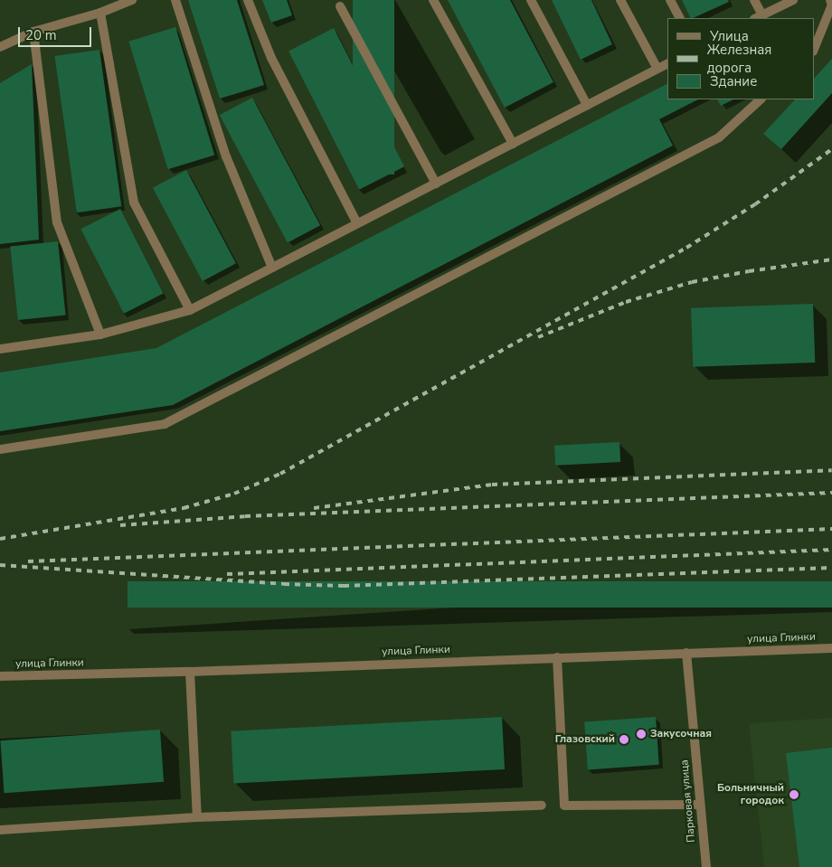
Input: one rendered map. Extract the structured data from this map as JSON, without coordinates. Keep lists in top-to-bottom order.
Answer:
{
  "streets": {
    "street": ["улица Глинки", "Парковая улица"]
  },
  "crossings": [
    ["улица Глинки", "Парковая улица"]
  ],
  "places": ["Закусочная", "Глазовский", "Больничный городок"],
  "legend": ["Улица", "Железная дорога", "Здание"],
  "scale_bar": "20 m"
}
